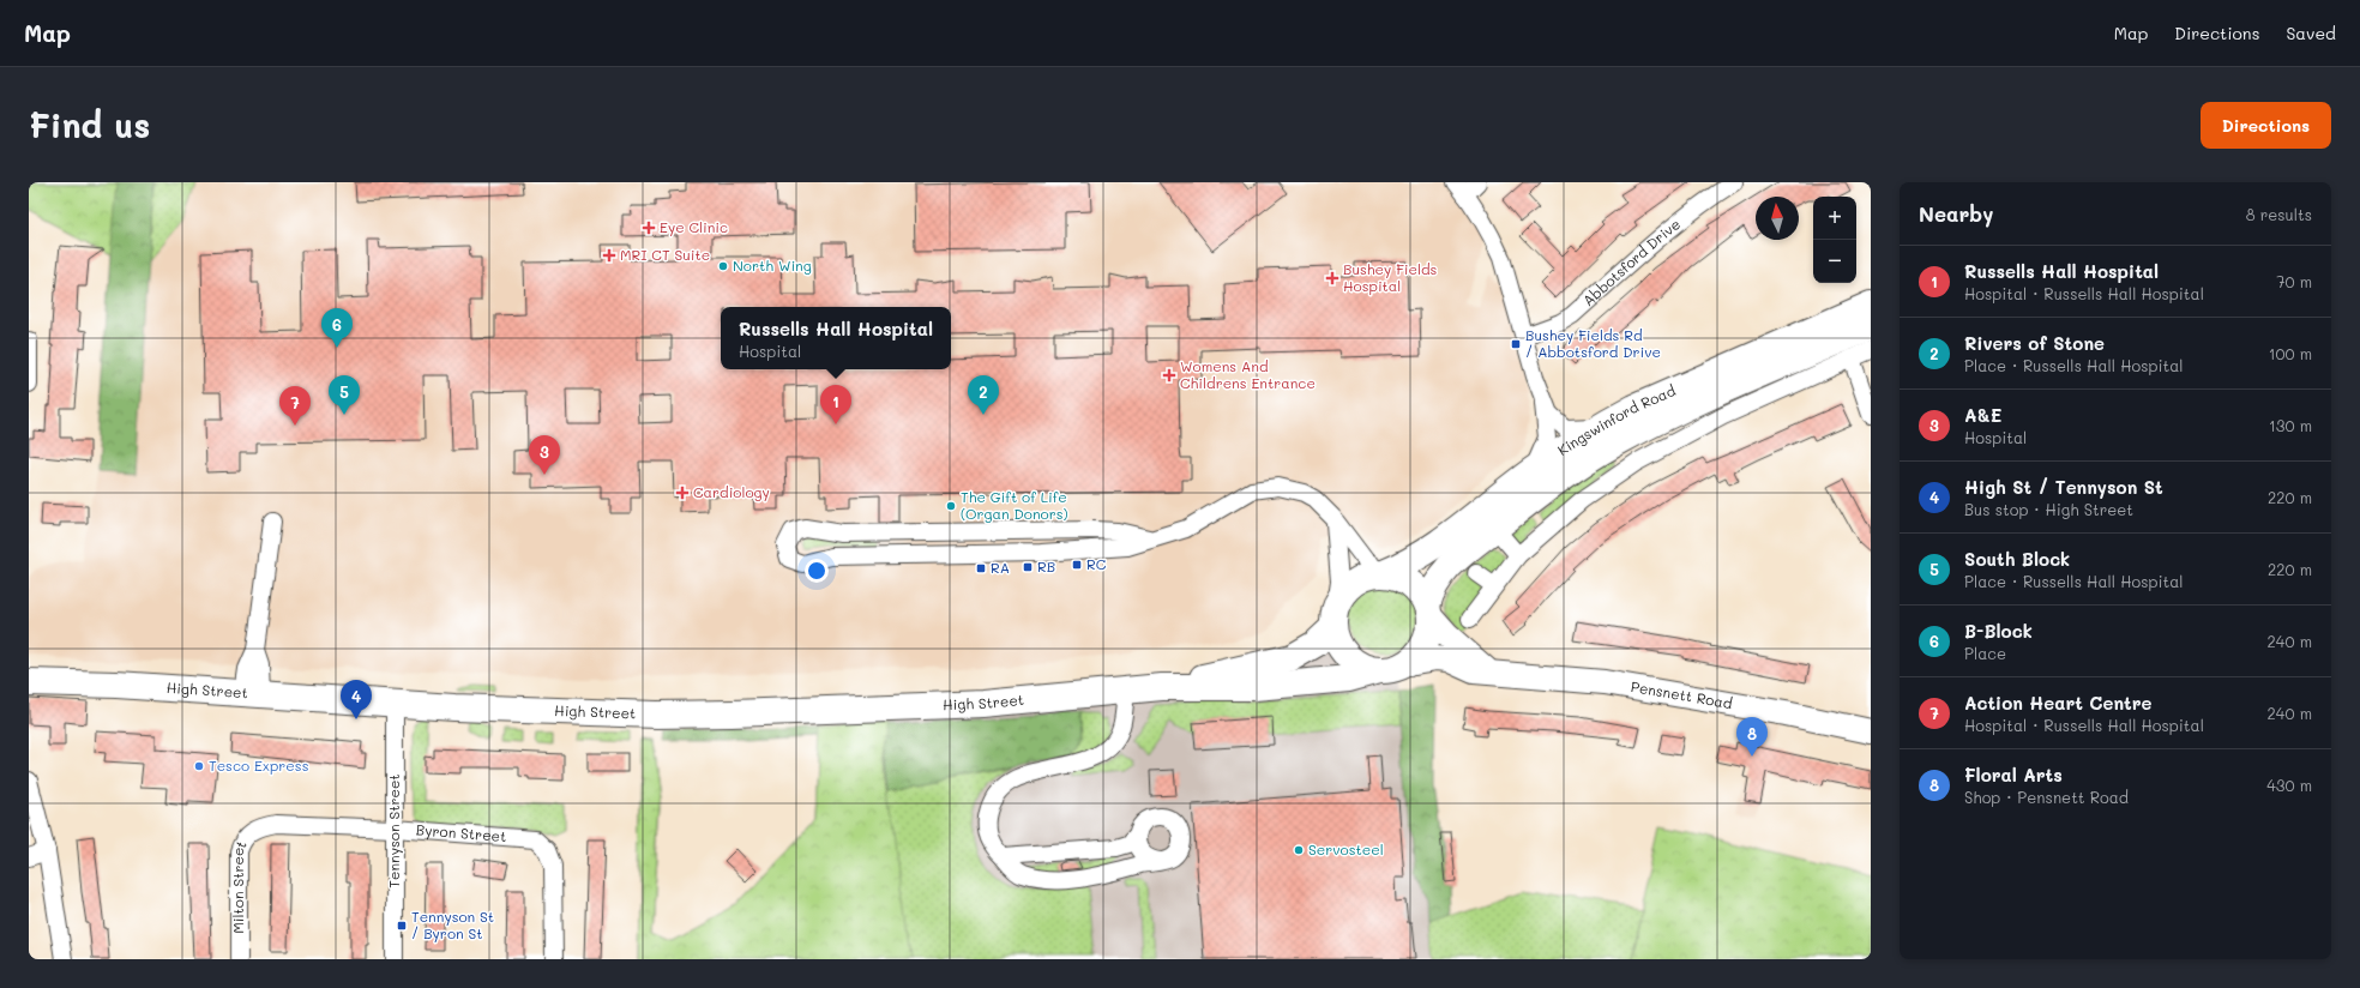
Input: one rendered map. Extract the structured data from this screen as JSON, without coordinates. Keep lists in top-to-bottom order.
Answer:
{
  "streets": {
    "main road": ["Kingswinford Road", "High Street"],
    "street": [
      "Abbotsford Drive",
      "Pensnett Road",
      "Tennyson Street",
      "Byron Street",
      "Milton Street"
    ]
  },
  "crossings": [
    ["Kingswinford Road", "High Street"],
    ["Kingswinford Road", "Pensnett Road"],
    ["High Street", "Pensnett Road"],
    ["High Street", "Tennyson Street"],
    ["Tennyson Street", "Byron Street"],
    ["Byron Street", "Milton Street"]
  ],
  "places": {
    "health": [
      "Eye Clinic",
      "MRI CT Suite",
      "Bushey Fields Hospital",
      "Womens And Childrens Entrance",
      "Cardiology"
    ],
    "other": [
      "North Wing",
      "The Gift of Life (Organ Donors)",
      "Tesco Express",
      "Servosteel"
    ],
    "transit": [
      "Bushey Fields Rd / Abbotsford Drive",
      "RC",
      "RB",
      "RA",
      "Tennyson St / Byron St"
    ]
  },
  "north": "top",
  "page": {
    "header": "Map",
    "nav": ["Map", "Directions", "Saved"],
    "buttons": "Directions",
    "title": "Find us",
    "heading": ["Nearby", "8 results"],
    "map_buttons": ["+", "−"],
    "list": [
      {
        "mark": "1",
        "name": "Russells Hall Hospital",
        "note": "Hospital · Russells Hall Hospital",
        "value": "70 m"
      },
      {
        "mark": "2",
        "name": "Rivers of Stone",
        "note": "Place · Russells Hall Hospital",
        "value": "100 m"
      },
      {
        "mark": "3",
        "name": "A&E",
        "note": "Hospital",
        "value": "130 m"
      },
      {
        "mark": "4",
        "name": "High St / Tennyson St",
        "note": "Bus stop · High Street",
        "value": "220 m"
      },
      {
        "mark": "5",
        "name": "South Block",
        "note": "Place · Russells Hall Hospital",
        "value": "220 m"
      },
      {
        "mark": "6",
        "name": "B-Block",
        "note": "Place",
        "value": "240 m"
      },
      {
        "mark": "7",
        "name": "Action Heart Centre",
        "note": "Hospital · Russells Hall Hospital",
        "value": "240 m"
      },
      {
        "mark": "8",
        "name": "Floral Arts",
        "note": "Shop · Pensnett Road",
        "value": "430 m"
      }
    ],
    "popup": ["Russells Hall Hospital", "Hospital"],
    "pins": [
      "6",
      "2",
      "5",
      "1",
      "7",
      "3",
      "4",
      "8"
    ]
  }
}
